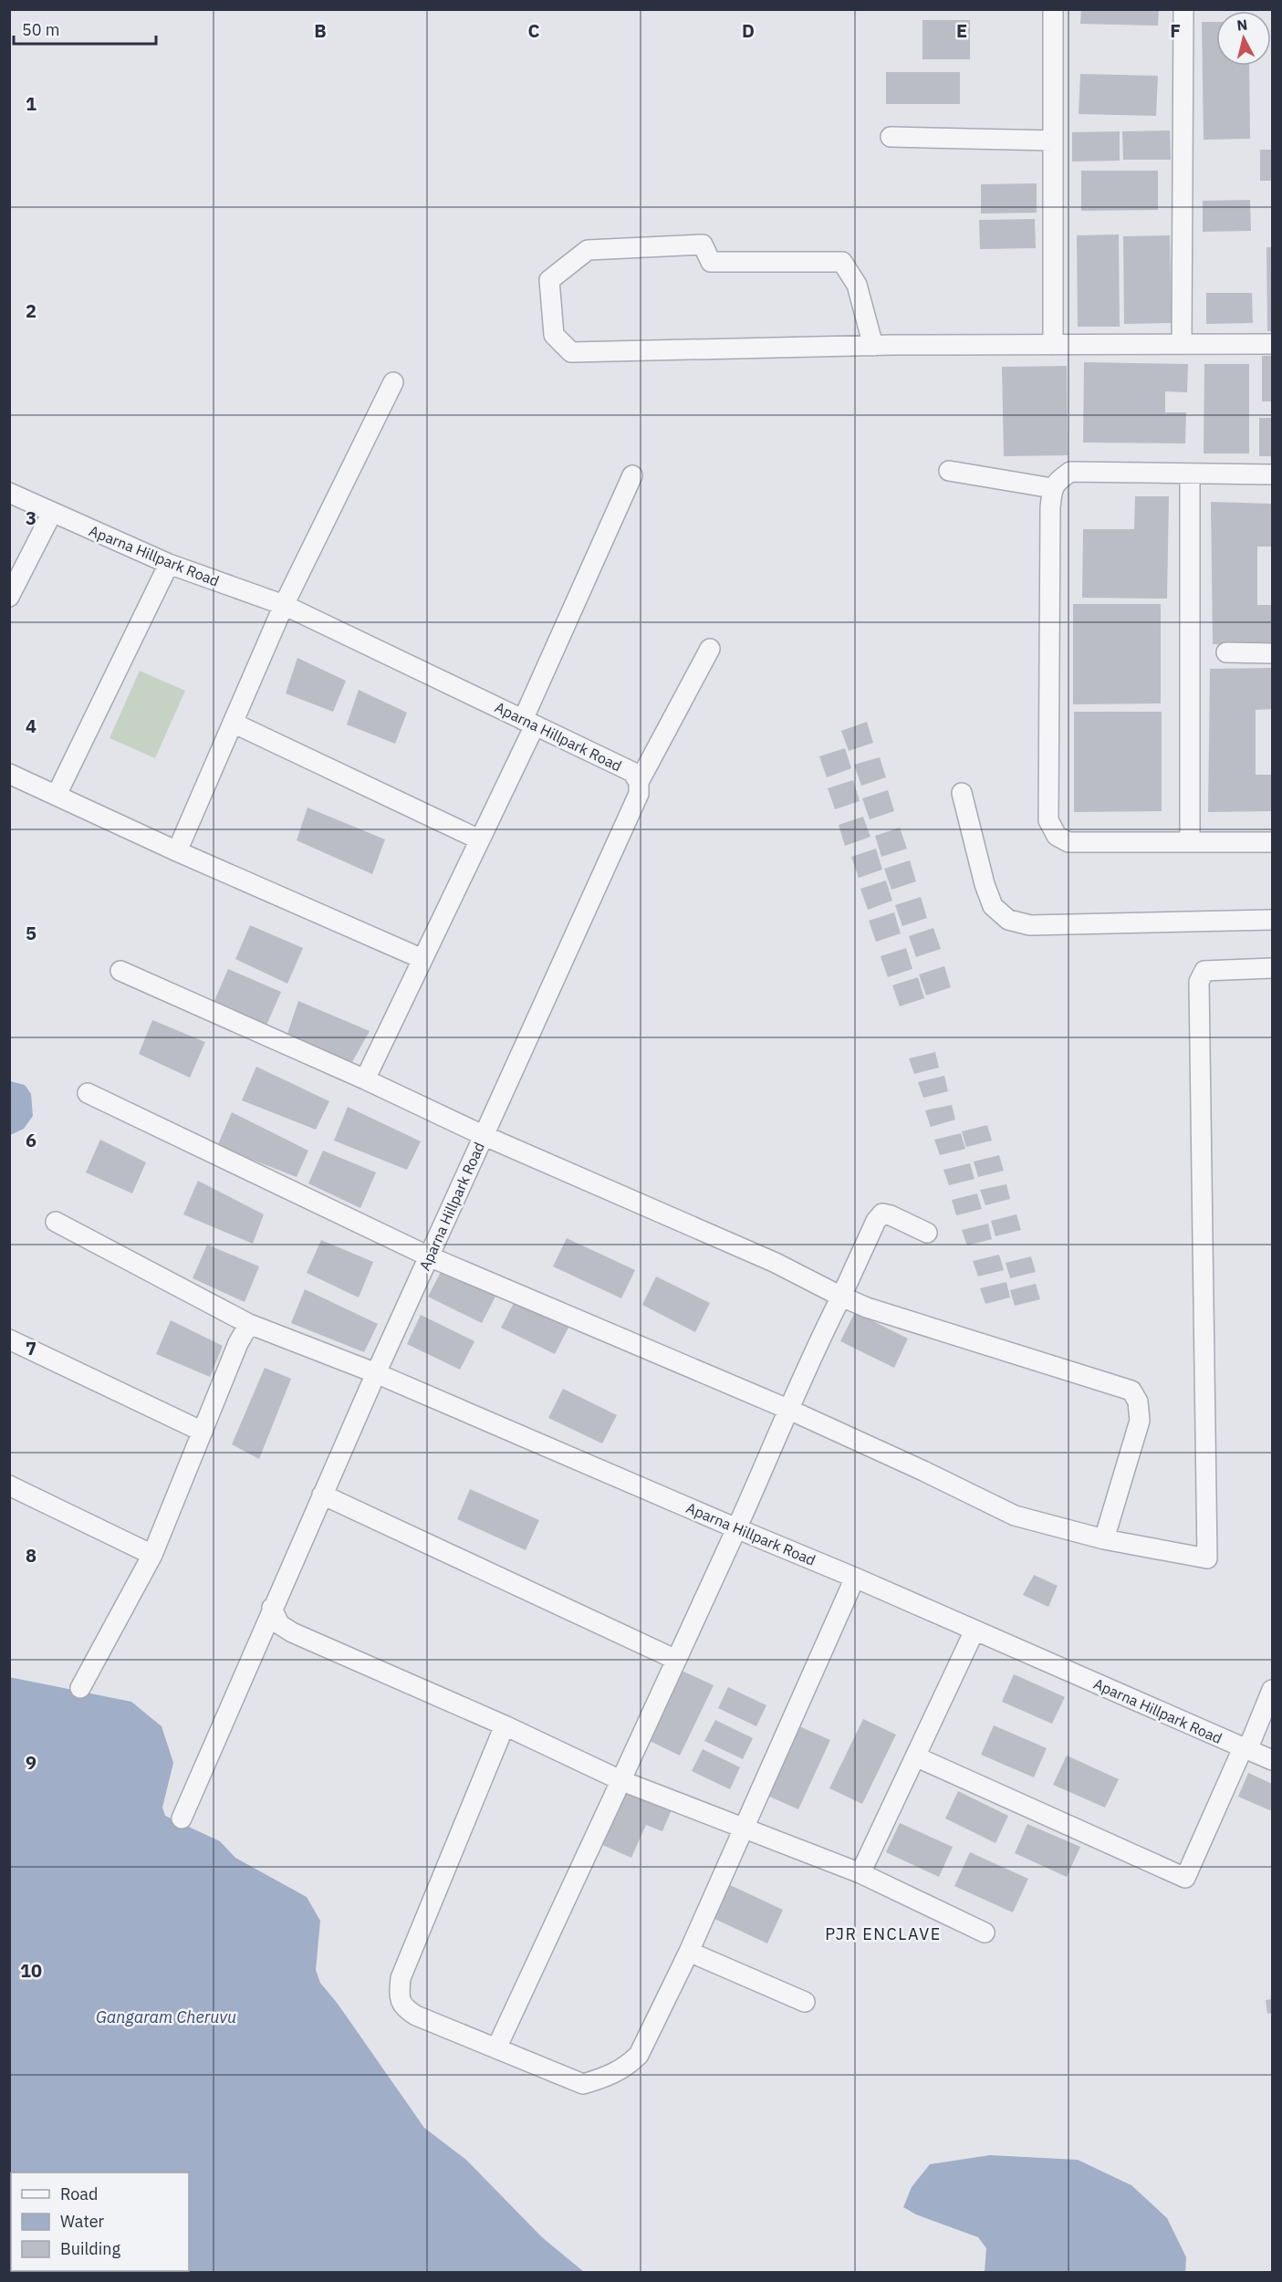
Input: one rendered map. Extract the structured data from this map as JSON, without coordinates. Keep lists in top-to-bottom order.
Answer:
{
  "streets": {
    "street": ["Aparna Hillpark Road"]
  },
  "districts": ["PJR ENCLAVE"],
  "water": ["Gangaram Cheruvu"],
  "legend": ["Road", "Water", "Building"],
  "scale_bar": "50 m",
  "north": "top",
  "grid": {
    "columns": [
      "B",
      "C",
      "D",
      "E",
      "F"
    ],
    "rows": [
      "1",
      "2",
      "3",
      "4",
      "5",
      "6",
      "7",
      "8",
      "9",
      "10"
    ]
  }
}
